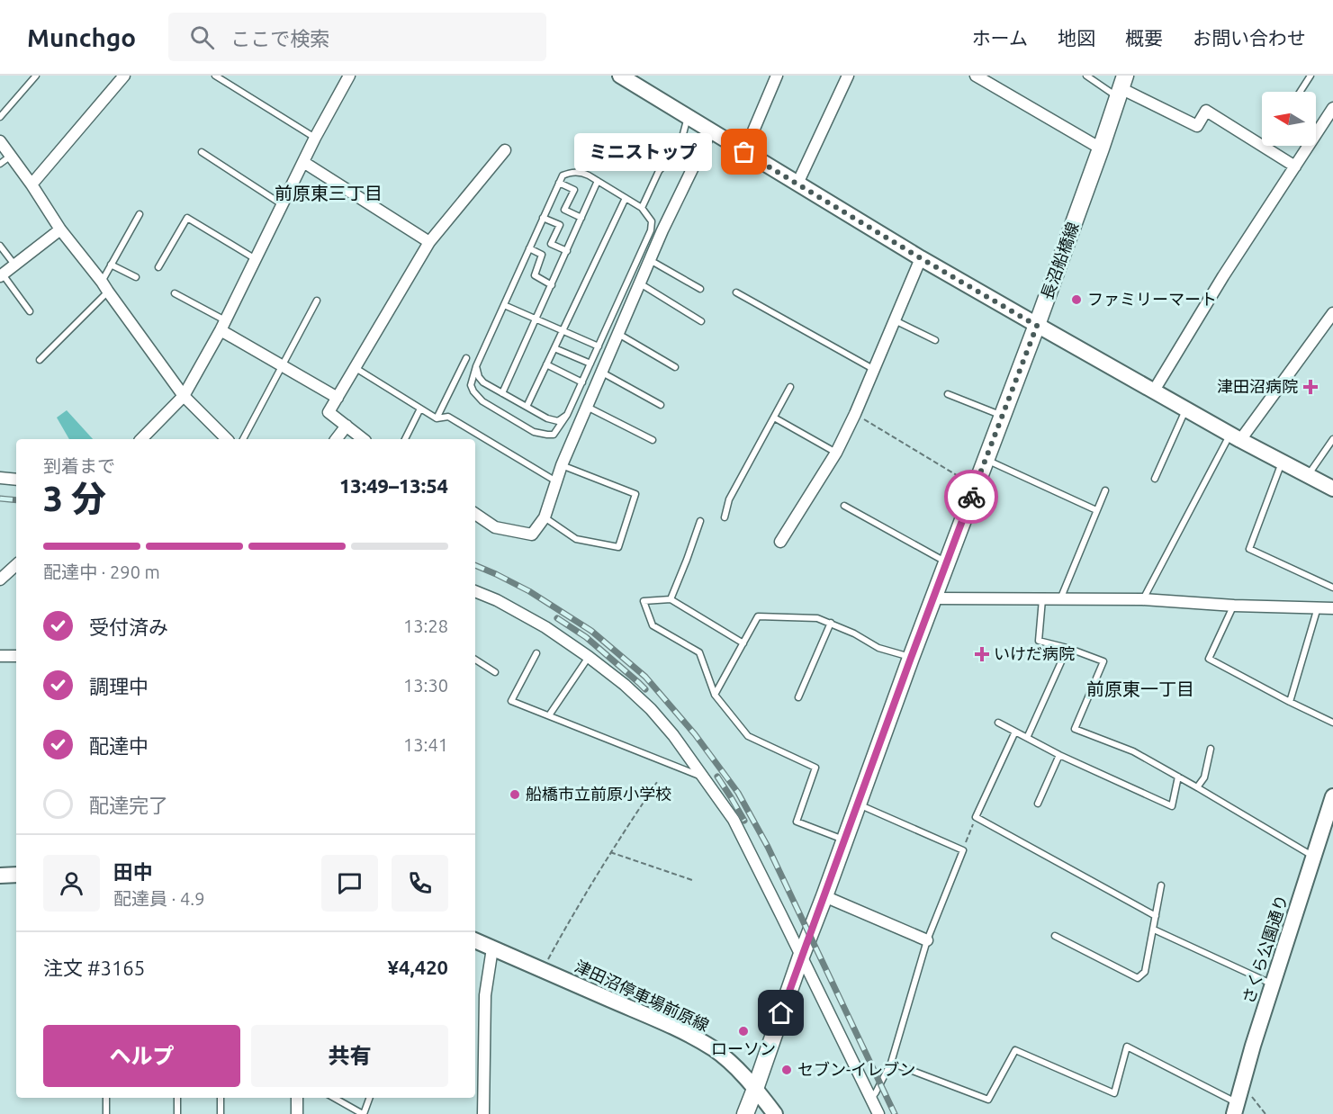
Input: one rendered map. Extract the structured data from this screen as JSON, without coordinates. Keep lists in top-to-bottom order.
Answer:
{
  "streets": {
    "main road": ["長沼船橋線"],
    "street": ["さくら公園通り", "津田沼停車場前原線"]
  },
  "crossings": [
    ["長沼船橋線", "津田沼停車場前原線"]
  ],
  "districts": ["前原東三丁目", "前原東一丁目"],
  "places": {
    "other": [
      "ミニストップ",
      "ファミリーマート",
      "船橋市立前原小学校",
      "ローソン",
      "セブン-イレブン"
    ],
    "health": ["津田沼病院", "いけだ病院"]
  },
  "north": "left",
  "page": {
    "header": "Munchgo",
    "search": "ここで検索",
    "nav": [
      "ホーム",
      "地図",
      "概要",
      "お問い合わせ"
    ],
    "bubble": "ミニストップ",
    "heading": ["3 分", "到着まで", "13:49–13:54"],
    "panel": [
      "田中",
      "配達員 · 4.9",
      "注文 #3165",
      "¥4,420"
    ],
    "bar": "配達中 · 290 m",
    "list": [
      ["受付済み", "13:28"],
      ["調理中", "13:30"],
      ["配達中", "13:41"],
      "配達完了"
    ],
    "buttons": ["ヘルプ", "共有"]
  }
}
